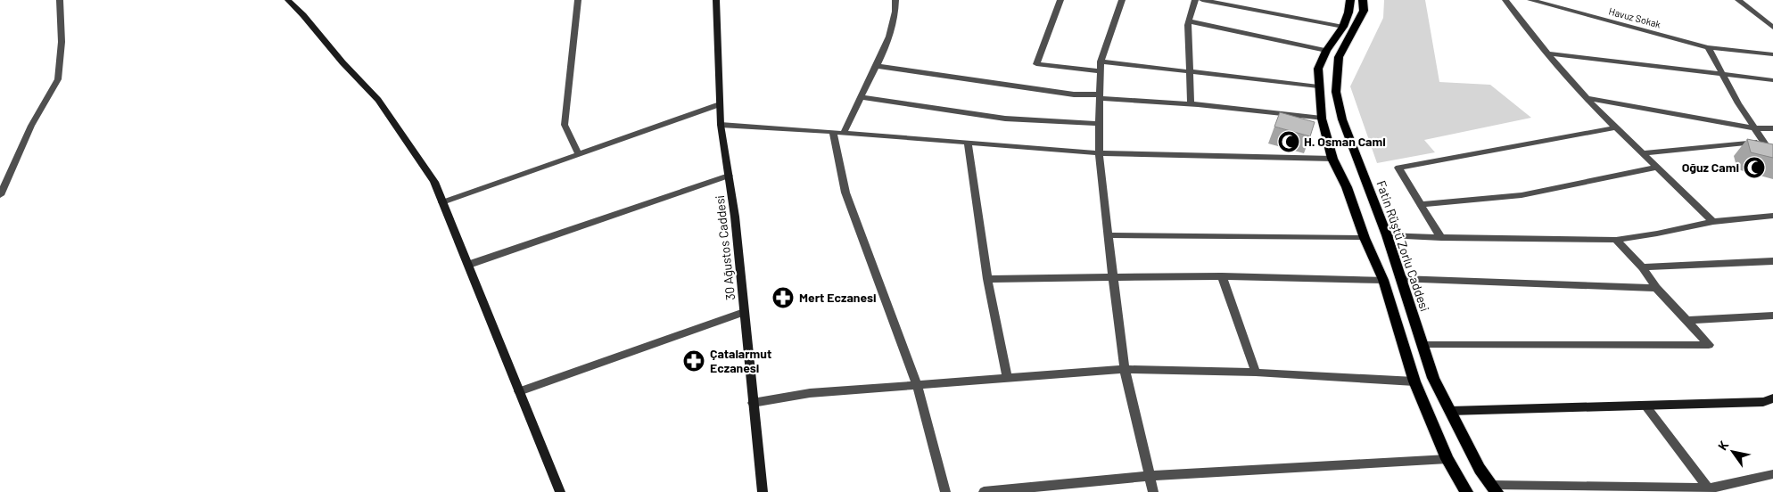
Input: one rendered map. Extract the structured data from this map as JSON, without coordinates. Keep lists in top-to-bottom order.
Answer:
{
  "streets": {
    "main road": ["Fatin Rüştü Zorlu Caddesi"],
    "street": ["Havuz Sokak", "30 Ağustos Caddesi"]
  },
  "places": {
    "mosque": ["H. Osman Cami", "Oğuz Cami"],
    "pharmacy": ["Mert Eczanesi", "Çatalarmut Eczanesi"]
  },
  "north": "top left"
}
